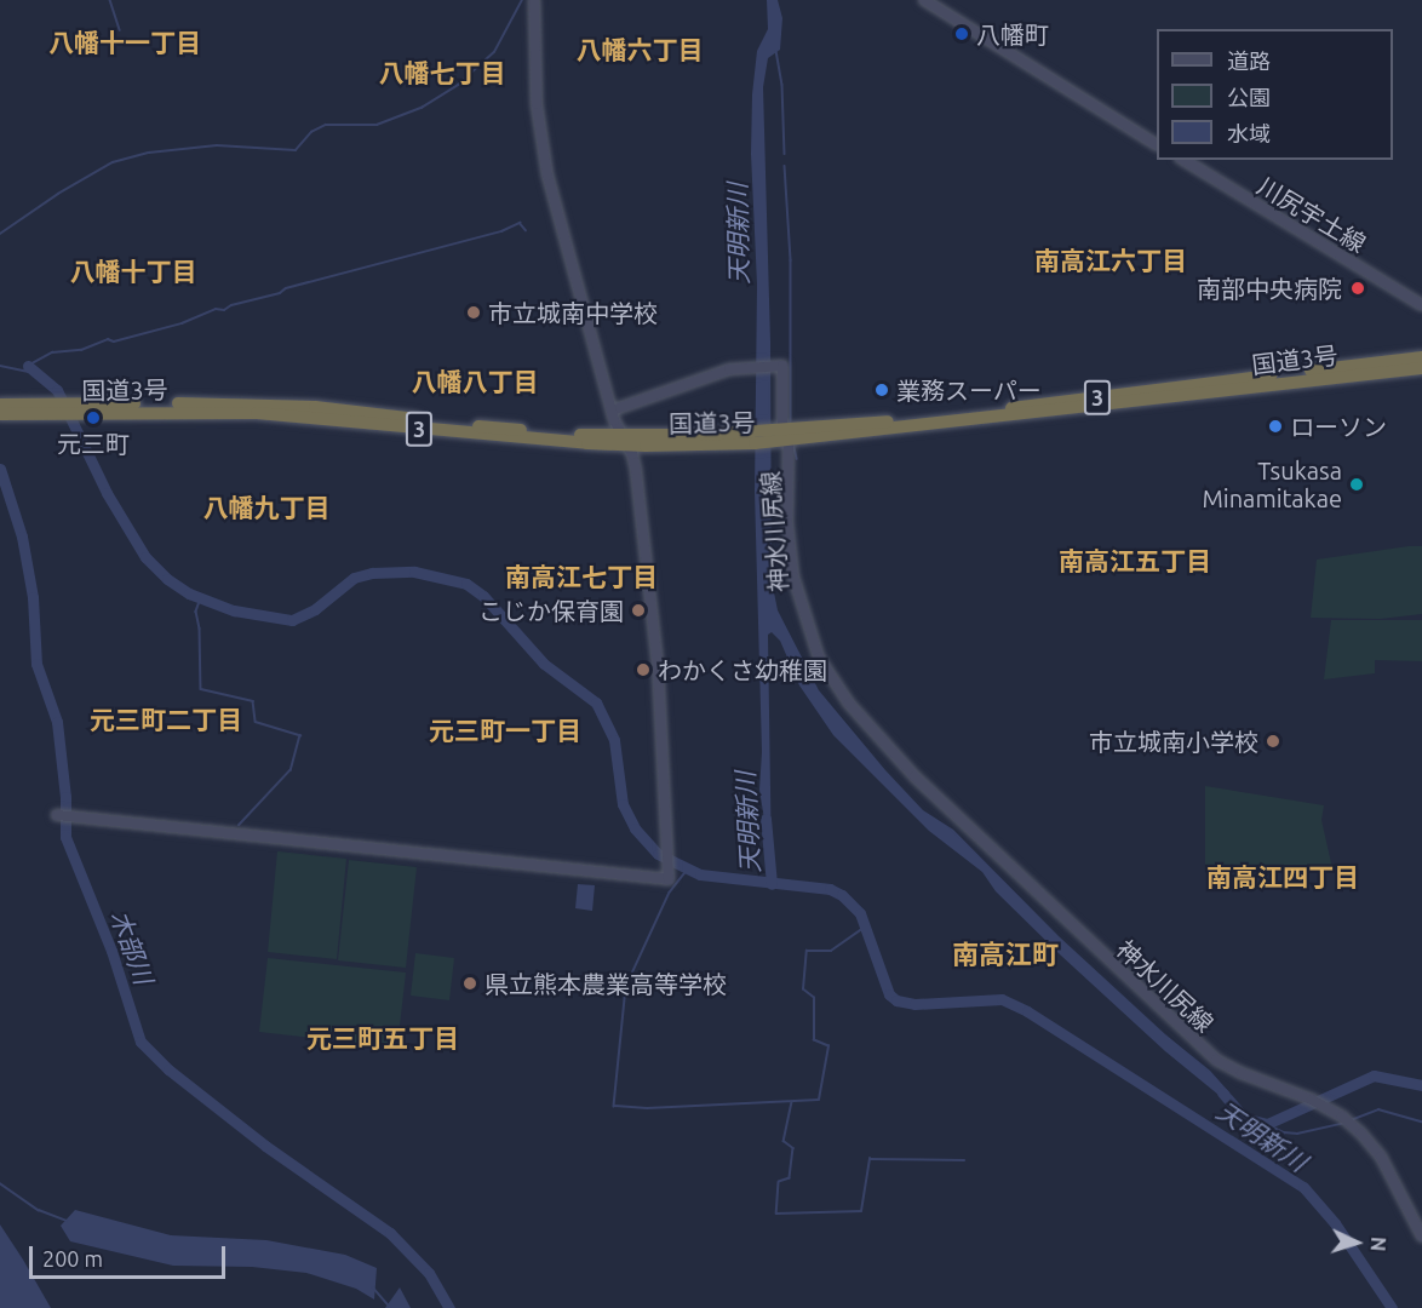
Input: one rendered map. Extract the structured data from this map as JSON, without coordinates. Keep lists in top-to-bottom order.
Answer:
{
  "streets": {
    "highway": ["国道3号", "3"],
    "main road": ["川尻宇土線", "神水川尻線"]
  },
  "crossings": [
    ["国道3号", "神水川尻線"]
  ],
  "districts": [
    "八幡十一丁目",
    "八幡六丁目",
    "八幡七丁目",
    "南高江六丁目",
    "八幡十丁目",
    "八幡八丁目",
    "八幡九丁目",
    "南高江五丁目",
    "南高江七丁目",
    "元三町二丁目",
    "元三町一丁目",
    "南高江四丁目",
    "南高江町",
    "元三町五丁目"
  ],
  "water": ["天明新川", "木部川"],
  "places": [
    "八幡町",
    "南部中央病院",
    "市立城南中学校",
    "業務スーパー",
    "元三町",
    "ローソン",
    "Tsukasa Minamitakae",
    "こじか保育園",
    "わかくさ幼稚園",
    "市立城南小学校",
    "県立熊本農業高等学校"
  ],
  "legend": ["道路", "公園", "水域"],
  "scale_bar": "200 m",
  "north": "right"
}
